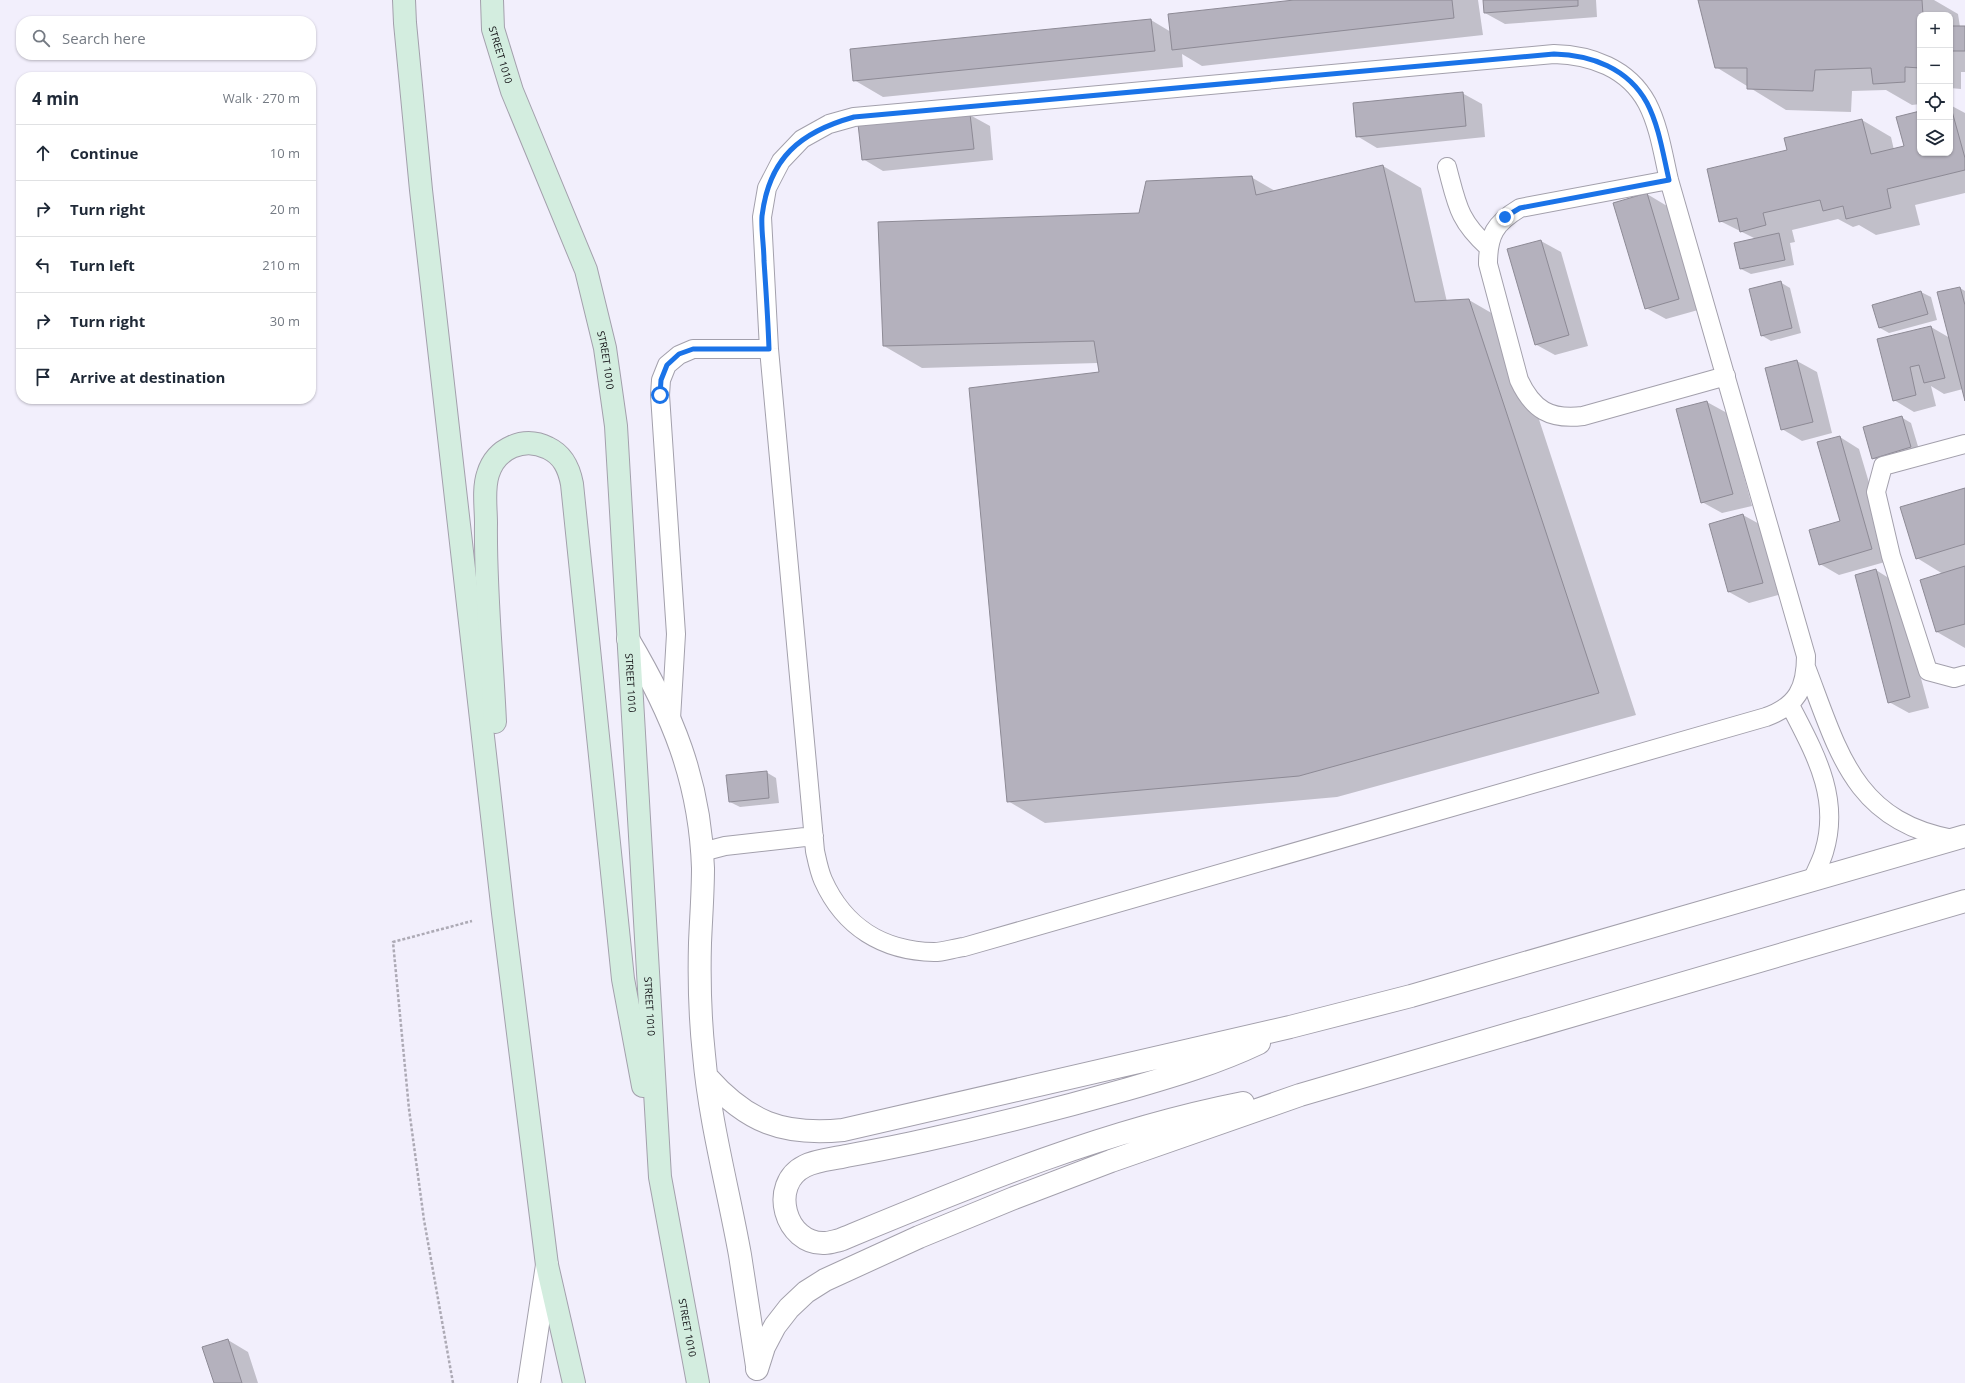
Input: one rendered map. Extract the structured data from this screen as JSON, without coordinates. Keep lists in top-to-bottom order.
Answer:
{
  "streets": {
    "street": ["STREET 1010"]
  },
  "page": {
    "map_buttons": ["+", "−"],
    "search": "Search here",
    "heading": ["4 min", "Walk · 270 m"],
    "list": [
      ["Continue", "10 m"],
      ["Turn right", "20 m"],
      ["Turn left", "210 m"],
      ["Turn right", "30 m"],
      "Arrive at destination"
    ]
  }
}
